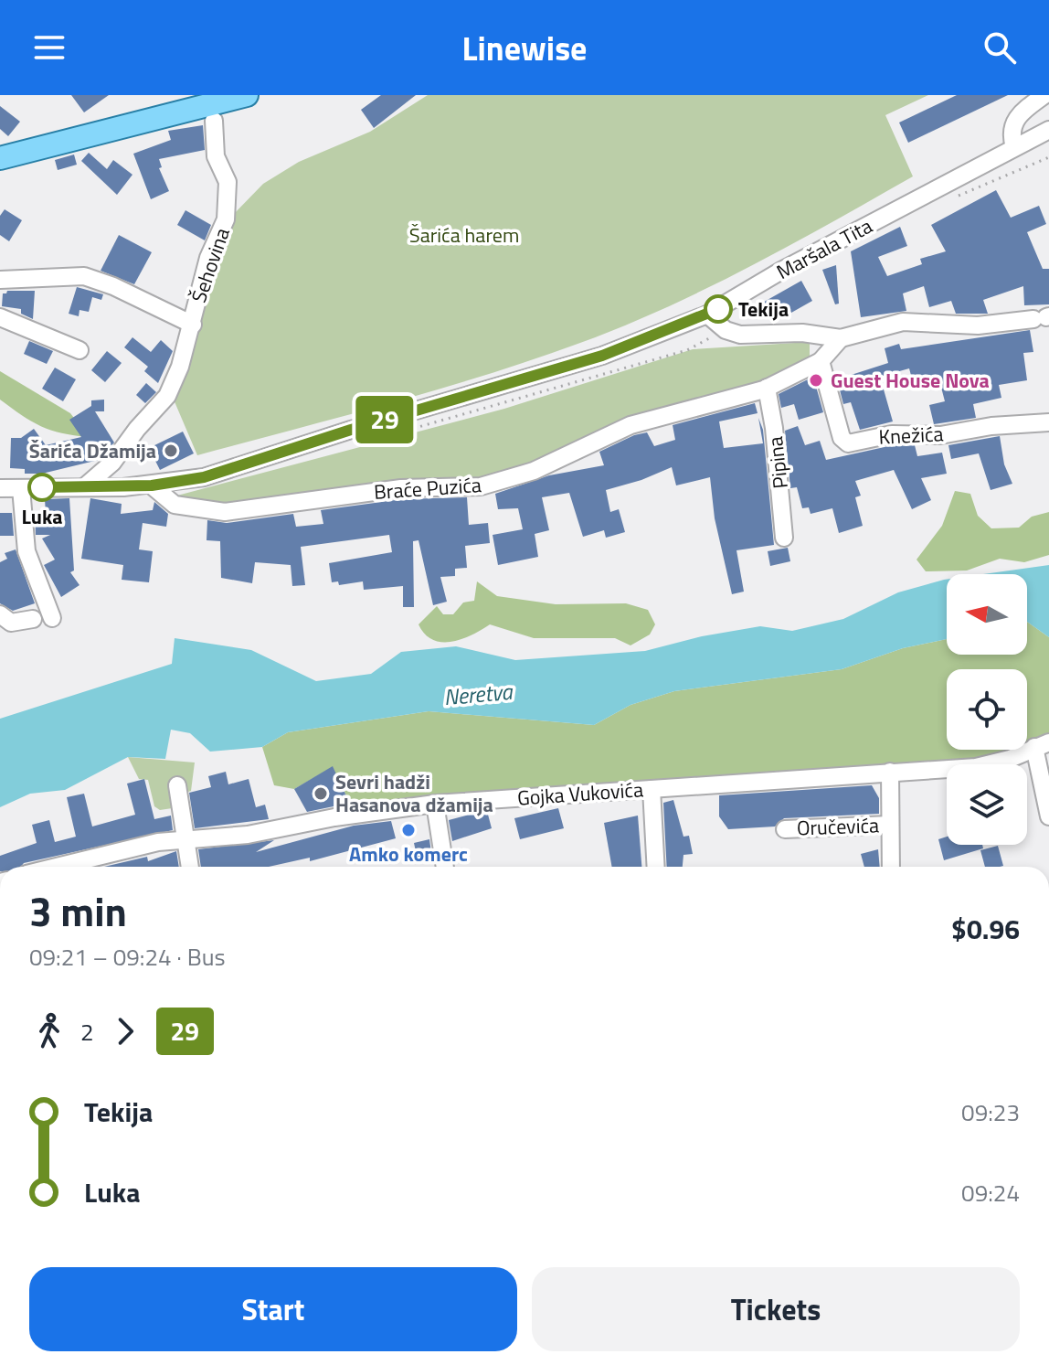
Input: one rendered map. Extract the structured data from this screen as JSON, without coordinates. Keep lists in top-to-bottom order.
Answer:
{
  "streets": {
    "street": [
      "Maršala Tita",
      "Šehovina",
      "Knežića",
      "Pipina",
      "Braće Puzića",
      "Gojka Vukovića",
      "Oručevića"
    ]
  },
  "crossings": [
    ["Maršala Tita", "Šehovina"],
    ["Maršala Tita", "Braće Puzića"],
    ["Knežića", "Braće Puzića"],
    ["Pipina", "Braće Puzića"],
    ["Gojka Vukovića", "Oručevića"]
  ],
  "water": ["Neretva"],
  "parks": ["Šarića harem"],
  "places": [
    "Tekija",
    "Guest House Nova",
    "Šarića Džamija",
    "Luka",
    "Sevri hadži Hasanova džamija",
    "Amko komerc"
  ],
  "lines": ["bus line 29"],
  "north": "left",
  "page": {
    "header": "Linewise",
    "on_map": "29",
    "heading": ["3 min", "09:21 – 09:24 · Bus", "$0.96"],
    "legs": ["2", "29"],
    "list": [
      {
        "name": "Tekija",
        "value": "09:23"
      },
      {
        "name": "Luka",
        "value": "09:24"
      }
    ],
    "buttons": ["Start", "Tickets"]
  }
}
